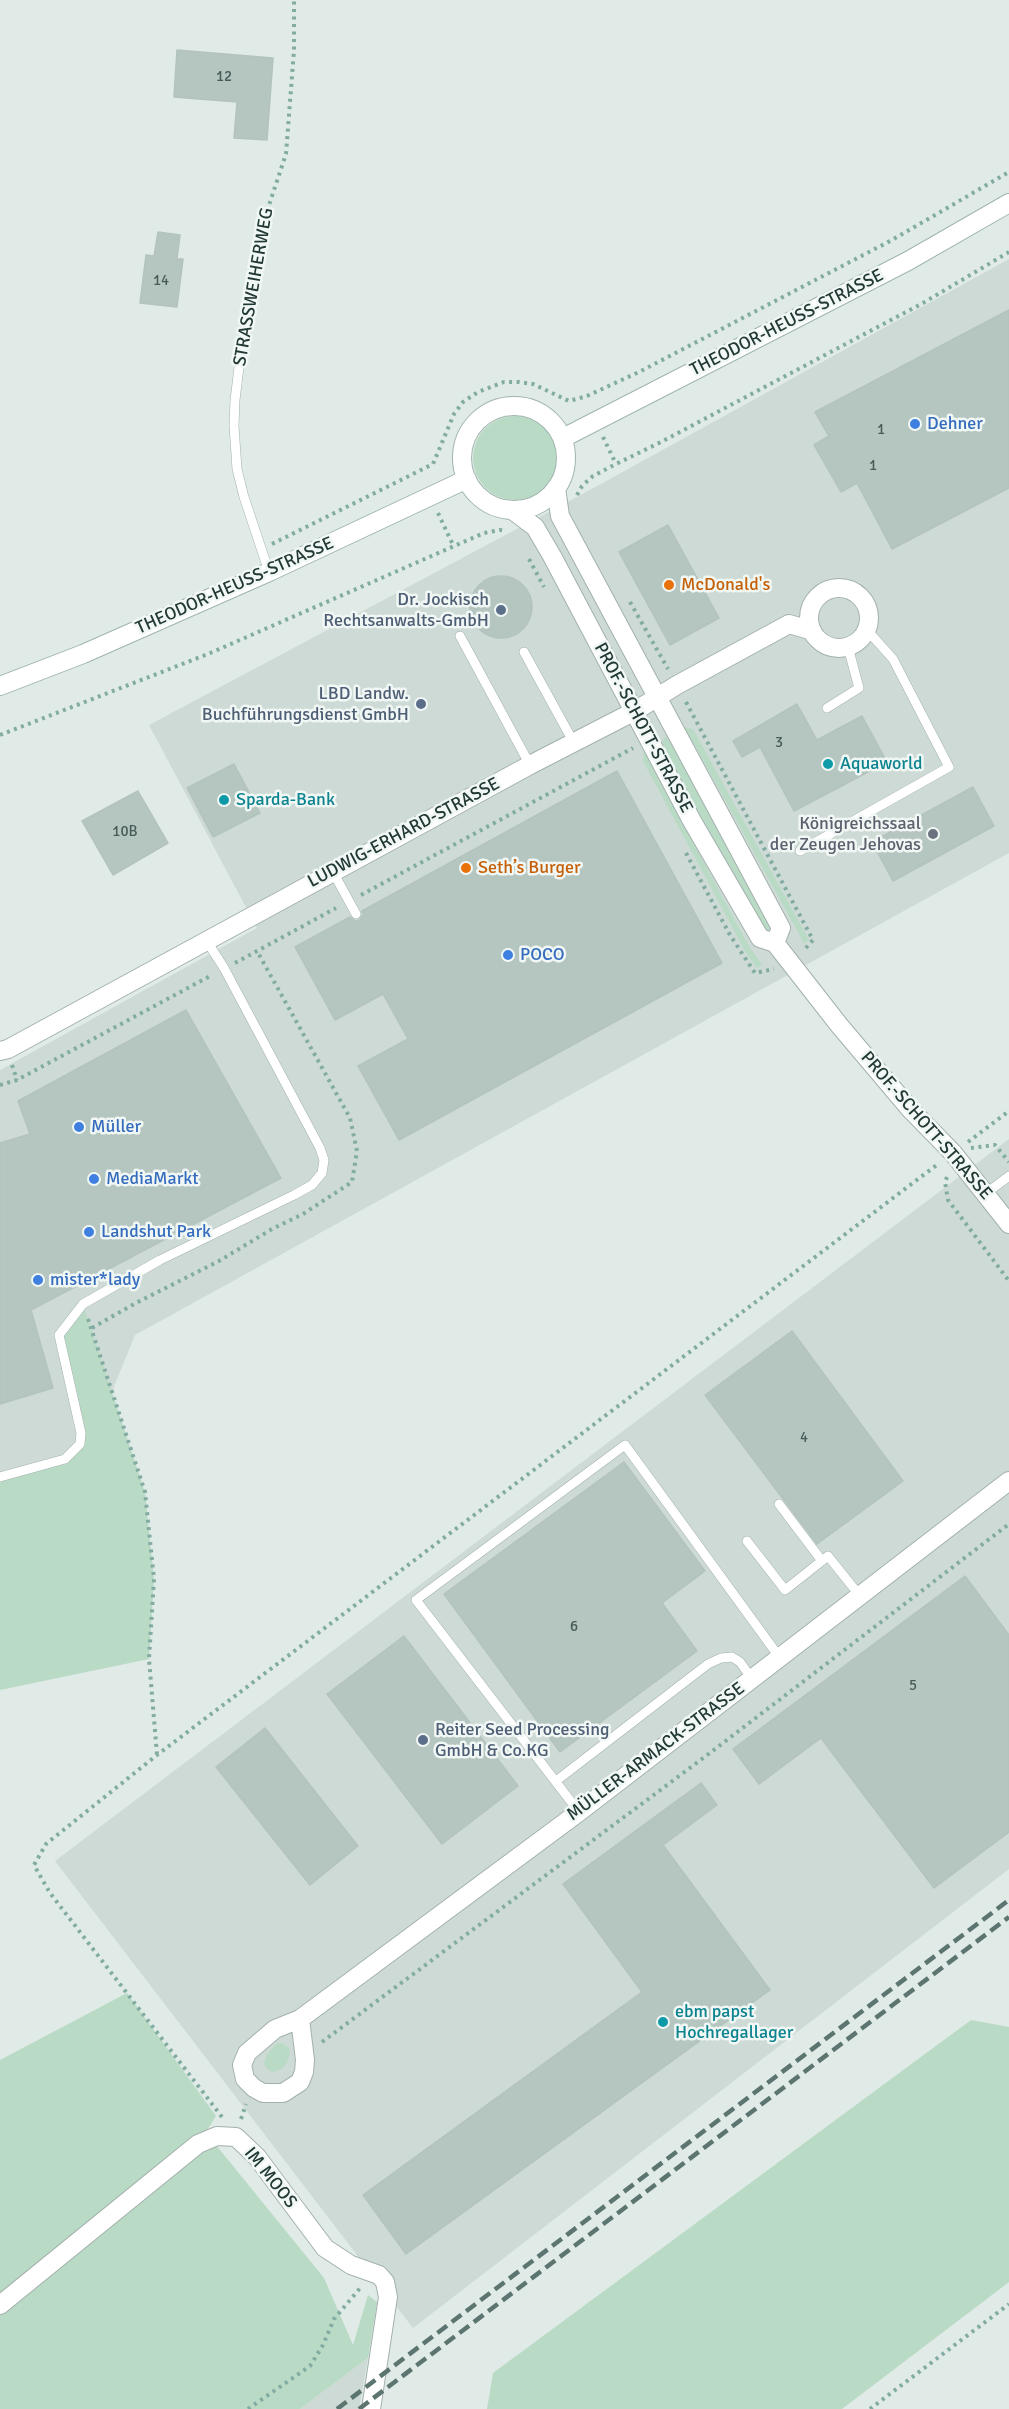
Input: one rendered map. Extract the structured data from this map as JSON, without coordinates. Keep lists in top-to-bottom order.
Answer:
{
  "streets": {
    "street": [
      "THEODOR-HEUSS-STRASSE",
      "PROF.-SCHOTT-STRASSE",
      "LUDWIG-ERHARD-STRASSE",
      "MÜLLER-ARMACK-STRASSE",
      "IM MOOS"
    ],
    "lane": ["STRASSWEIHERWEG"]
  },
  "crossings": [
    ["STRASSWEIHERWEG", "THEODOR-HEUSS-STRASSE"],
    ["THEODOR-HEUSS-STRASSE", "PROF.-SCHOTT-STRASSE"],
    ["PROF.-SCHOTT-STRASSE", "LUDWIG-ERHARD-STRASSE"]
  ],
  "places": [
    "Dehner",
    "McDonald's",
    "Dr. Jockisch Rechtsanwalts-GmbH",
    "LBD Landw. Buchführungsdienst GmbH",
    "Aquaworld",
    "Sparda-Bank",
    "Königreichssaal der Zeugen Jehovas",
    "Seth’s Burger",
    "POCO",
    "Müller",
    "MediaMarkt",
    "Landshut Park",
    "mister*lady",
    "Reiter Seed Processing GmbH & Co.KG",
    "ebm papst Hochregallager"
  ],
  "house_numbers": [
    "12",
    "14",
    "1",
    "1",
    "3",
    "10B",
    "4",
    "6",
    "5"
  ]
}
